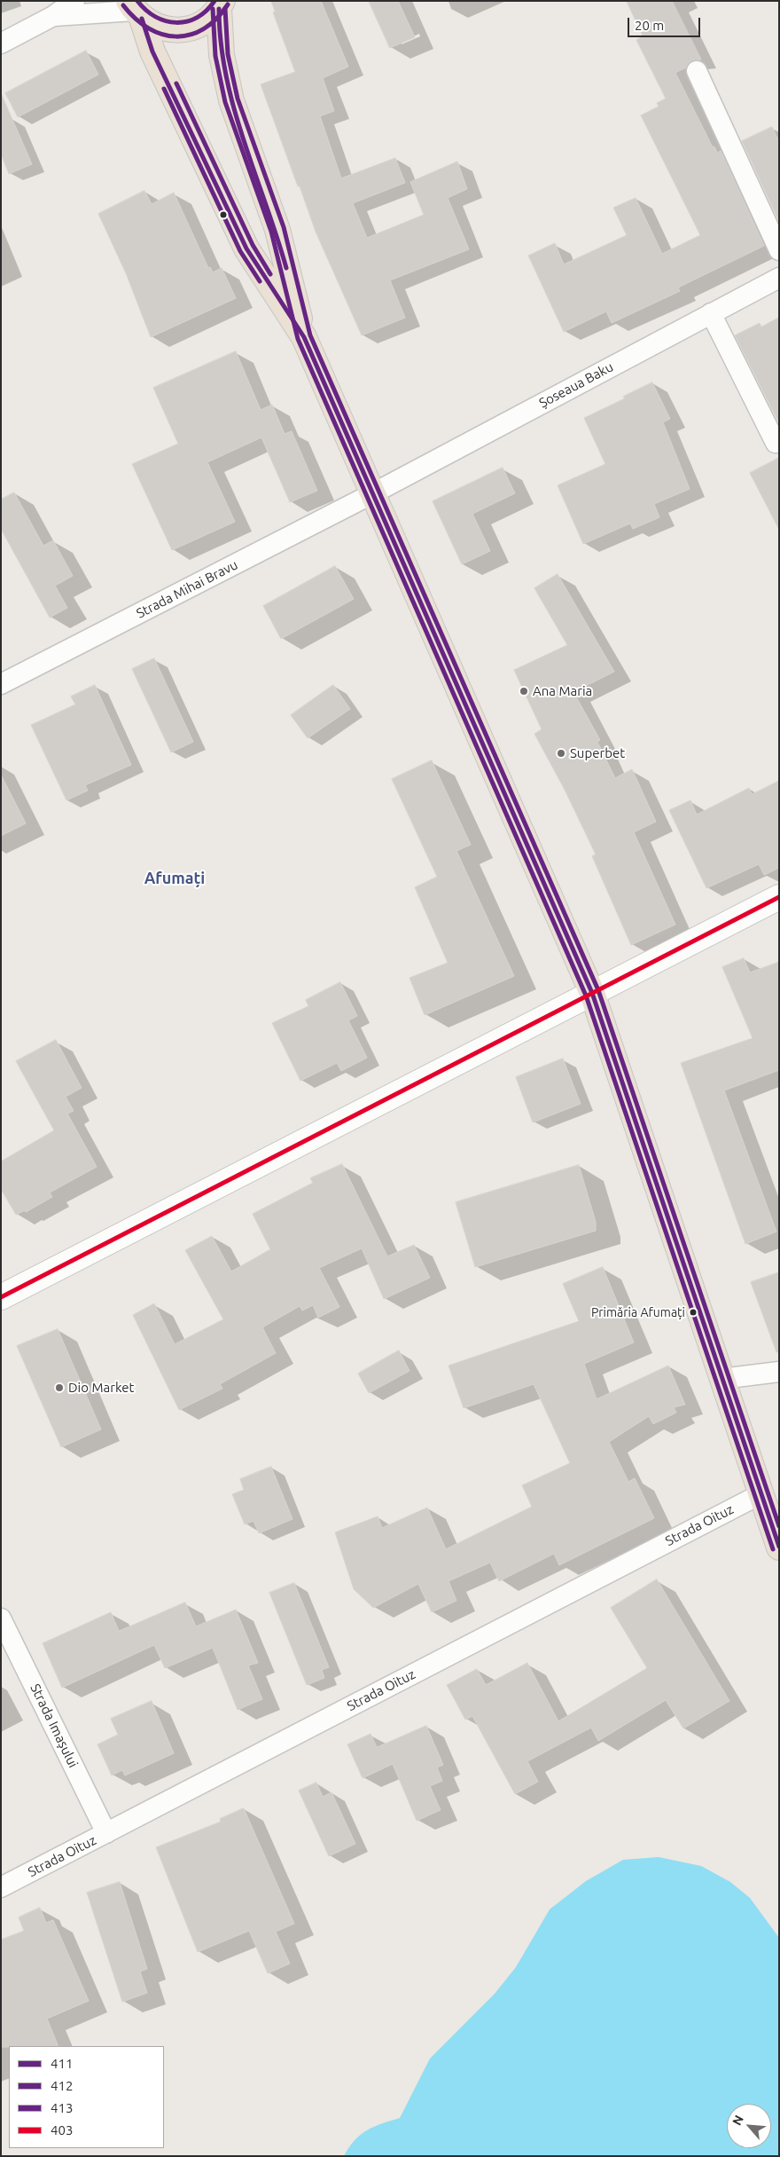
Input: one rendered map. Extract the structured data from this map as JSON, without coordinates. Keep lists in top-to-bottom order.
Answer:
{
  "streets": {
    "street": [
      "Șoseaua Baku",
      "Strada Mihai Bravu",
      "Strada Oituz",
      "Strada Imașului"
    ]
  },
  "crossings": [
    ["Șoseaua Baku", "Strada Mihai Bravu"],
    ["Strada Oituz", "Strada Imașului"]
  ],
  "districts": ["Afumați"],
  "places": [
    "Ana Maria",
    "Superbet",
    "Primăria Afumați",
    "Dio Market"
  ],
  "lines": [
    "transit line 413",
    "transit line 412",
    "transit line 411",
    "transit line 403"
  ],
  "legend": [
    "411",
    "412",
    "413",
    "403"
  ],
  "scale_bar": "20 m",
  "north": "top left"
}
